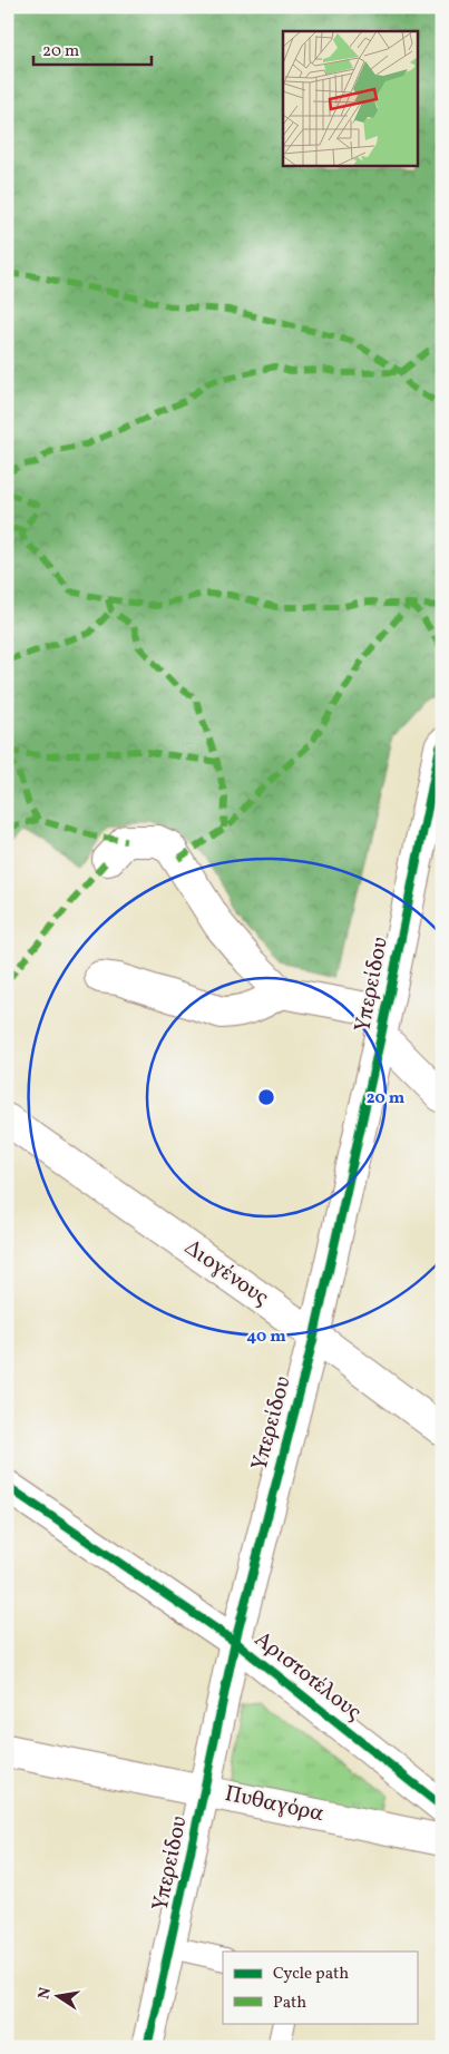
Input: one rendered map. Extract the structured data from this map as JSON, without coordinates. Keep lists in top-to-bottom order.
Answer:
{
  "streets": {
    "street": [
      "Υπερείδου",
      "Διογένους",
      "Αριστοτέλους",
      "Πυθαγόρα"
    ]
  },
  "crossings": [
    ["Υπερείδου", "Διογένους"],
    ["Υπερείδου", "Αριστοτέλους"],
    ["Υπερείδου", "Πυθαγόρα"]
  ],
  "legend": ["Cycle path", "Path"],
  "scale_bar": "20 m",
  "north": "left",
  "rings": ["20 m", "40 m"]
}
